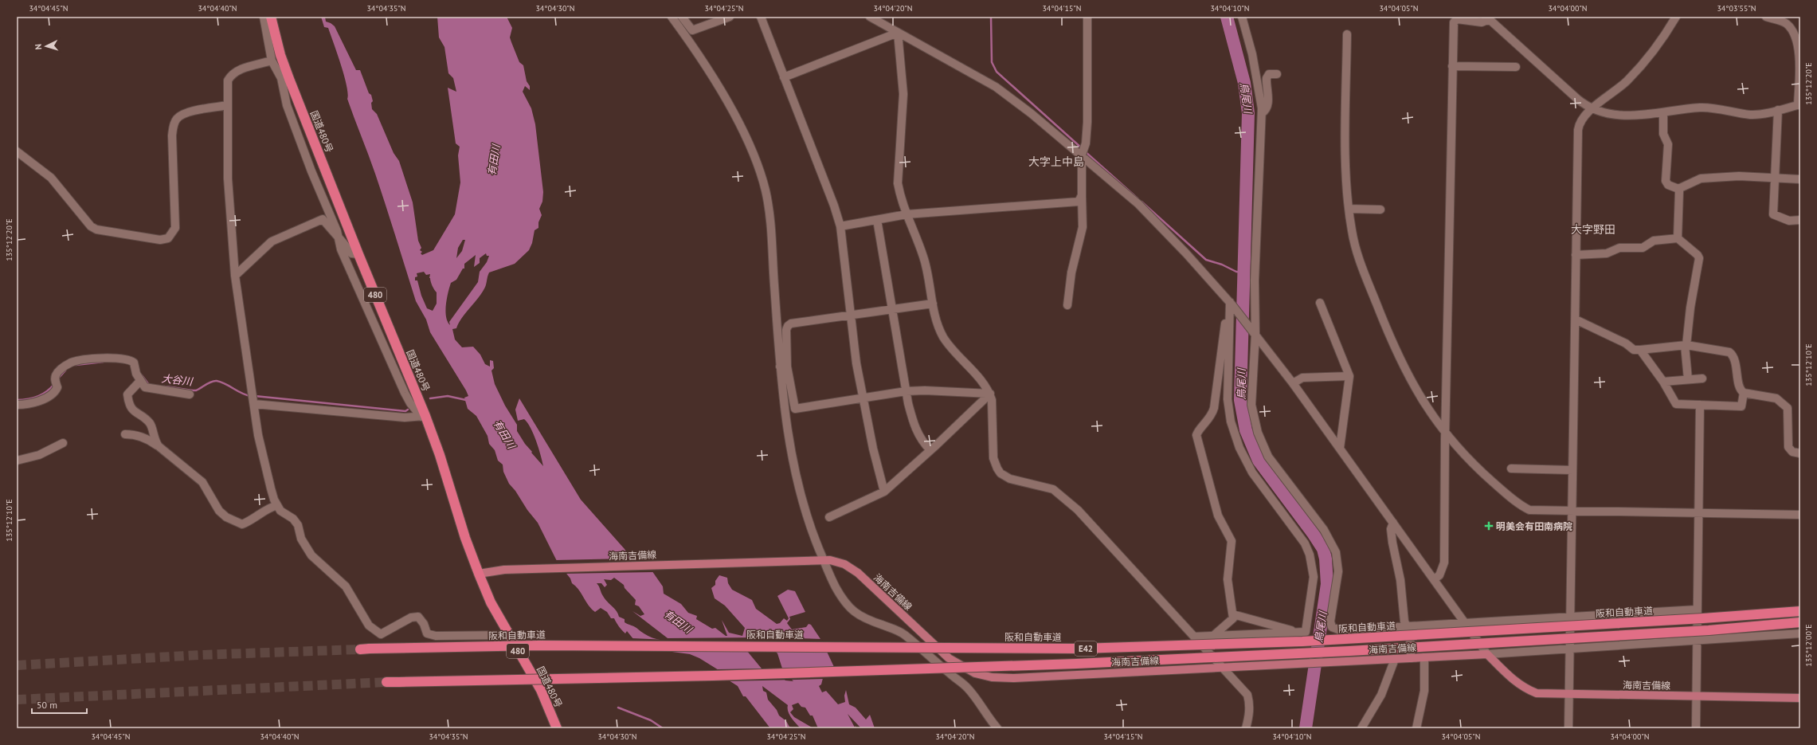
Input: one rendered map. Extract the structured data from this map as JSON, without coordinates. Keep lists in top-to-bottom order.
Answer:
{
  "streets": {
    "highway": [
      "国道480号",
      "480",
      "阪和自動車道",
      "E42"
    ],
    "main road": ["海南吉備線"]
  },
  "crossings": [
    ["国道480号", "海南吉備線"]
  ],
  "districts": ["大字上中島", "大字野田"],
  "water": ["鳥尾川", "有田川", "大谷川"],
  "places": {
    "health": ["明美会有田南病院"]
  },
  "scale_bar": "50 m",
  "north": "left",
  "coordinates": [
    "34°04'45\"N",
    "34°04'40\"N",
    "34°04'35\"N",
    "34°04'30\"N",
    "34°04'25\"N",
    "34°04'20\"N",
    "34°04'15\"N",
    "34°04'10\"N",
    "34°04'05\"N",
    "34°04'00\"N",
    "34°03'55\"N",
    "135°12'20\"E",
    "135°12'10\"E",
    "135°12'00\"E"
  ]
}
